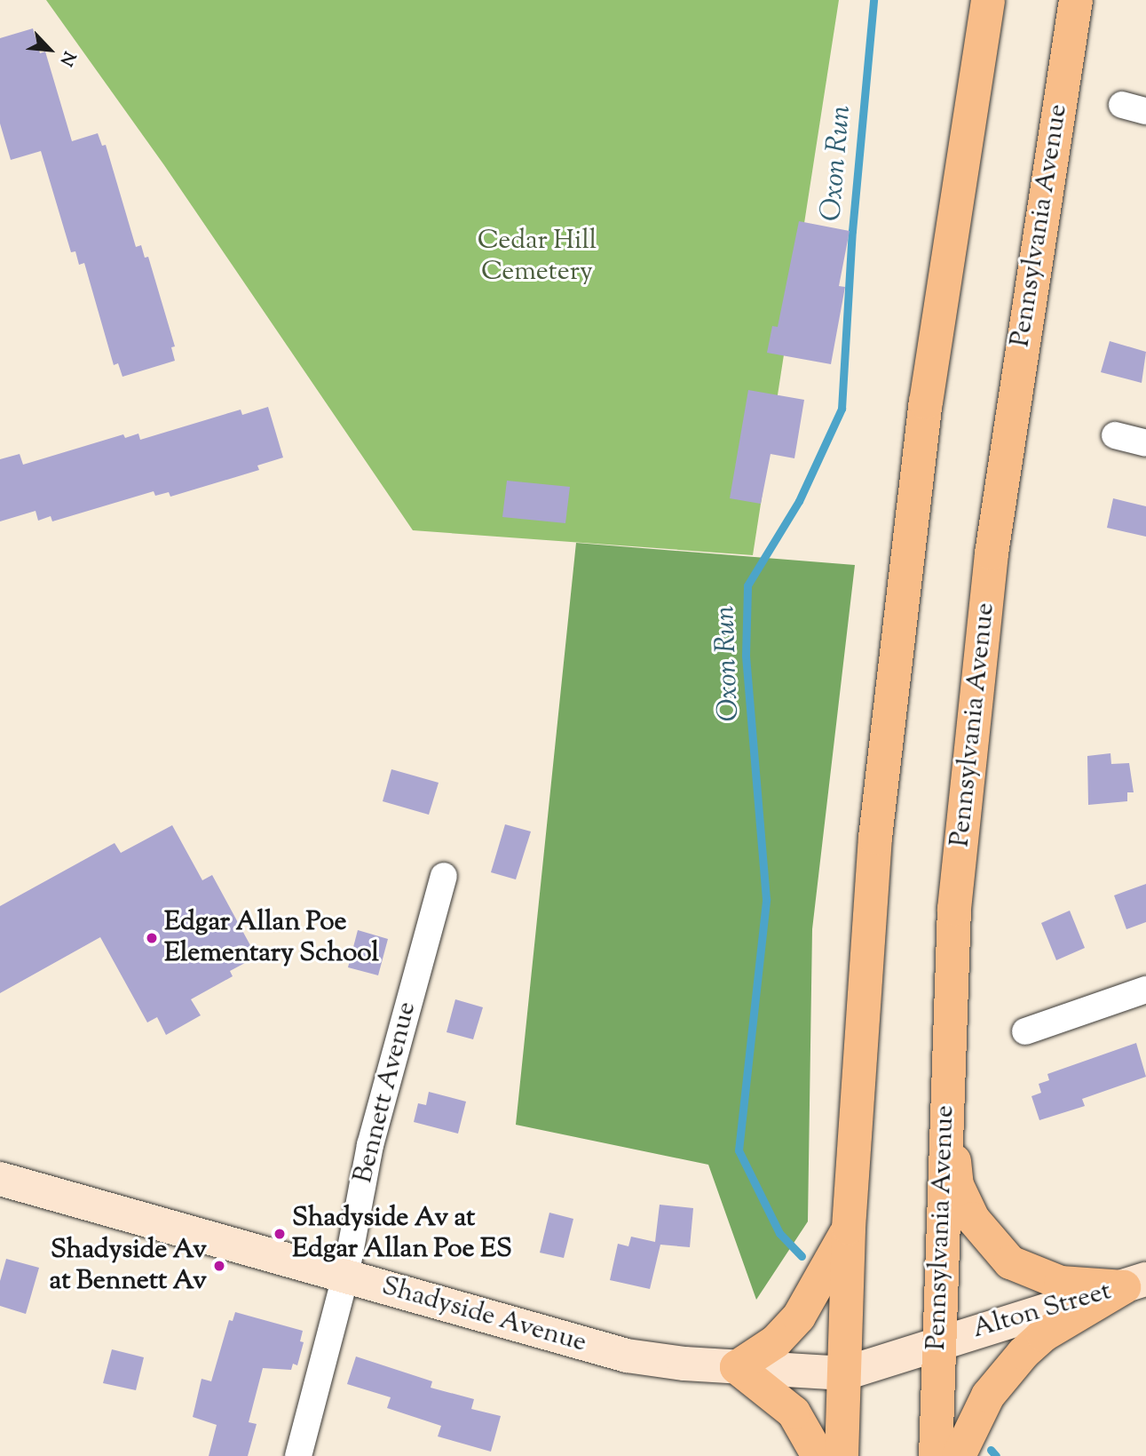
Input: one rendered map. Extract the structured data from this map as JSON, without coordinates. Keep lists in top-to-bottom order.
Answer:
{
  "streets": {
    "highway": ["Pennsylvania Avenue"],
    "street": ["Bennett Avenue", "Alton Street", "Shadyside Avenue"]
  },
  "crossings": [
    ["Pennsylvania Avenue", "Alton Street"],
    ["Pennsylvania Avenue", "Shadyside Avenue"],
    ["Bennett Avenue", "Shadyside Avenue"],
    ["Alton Street", "Shadyside Avenue"]
  ],
  "water": ["Oxon Run"],
  "parks": ["Cedar Hill Cemetery"],
  "places": ["Edgar Allan Poe Elementary School", "Shadyside Av at Edgar Allan Poe ES", "Shadyside Av at Bennett Av"],
  "north": "bottom right"
}
